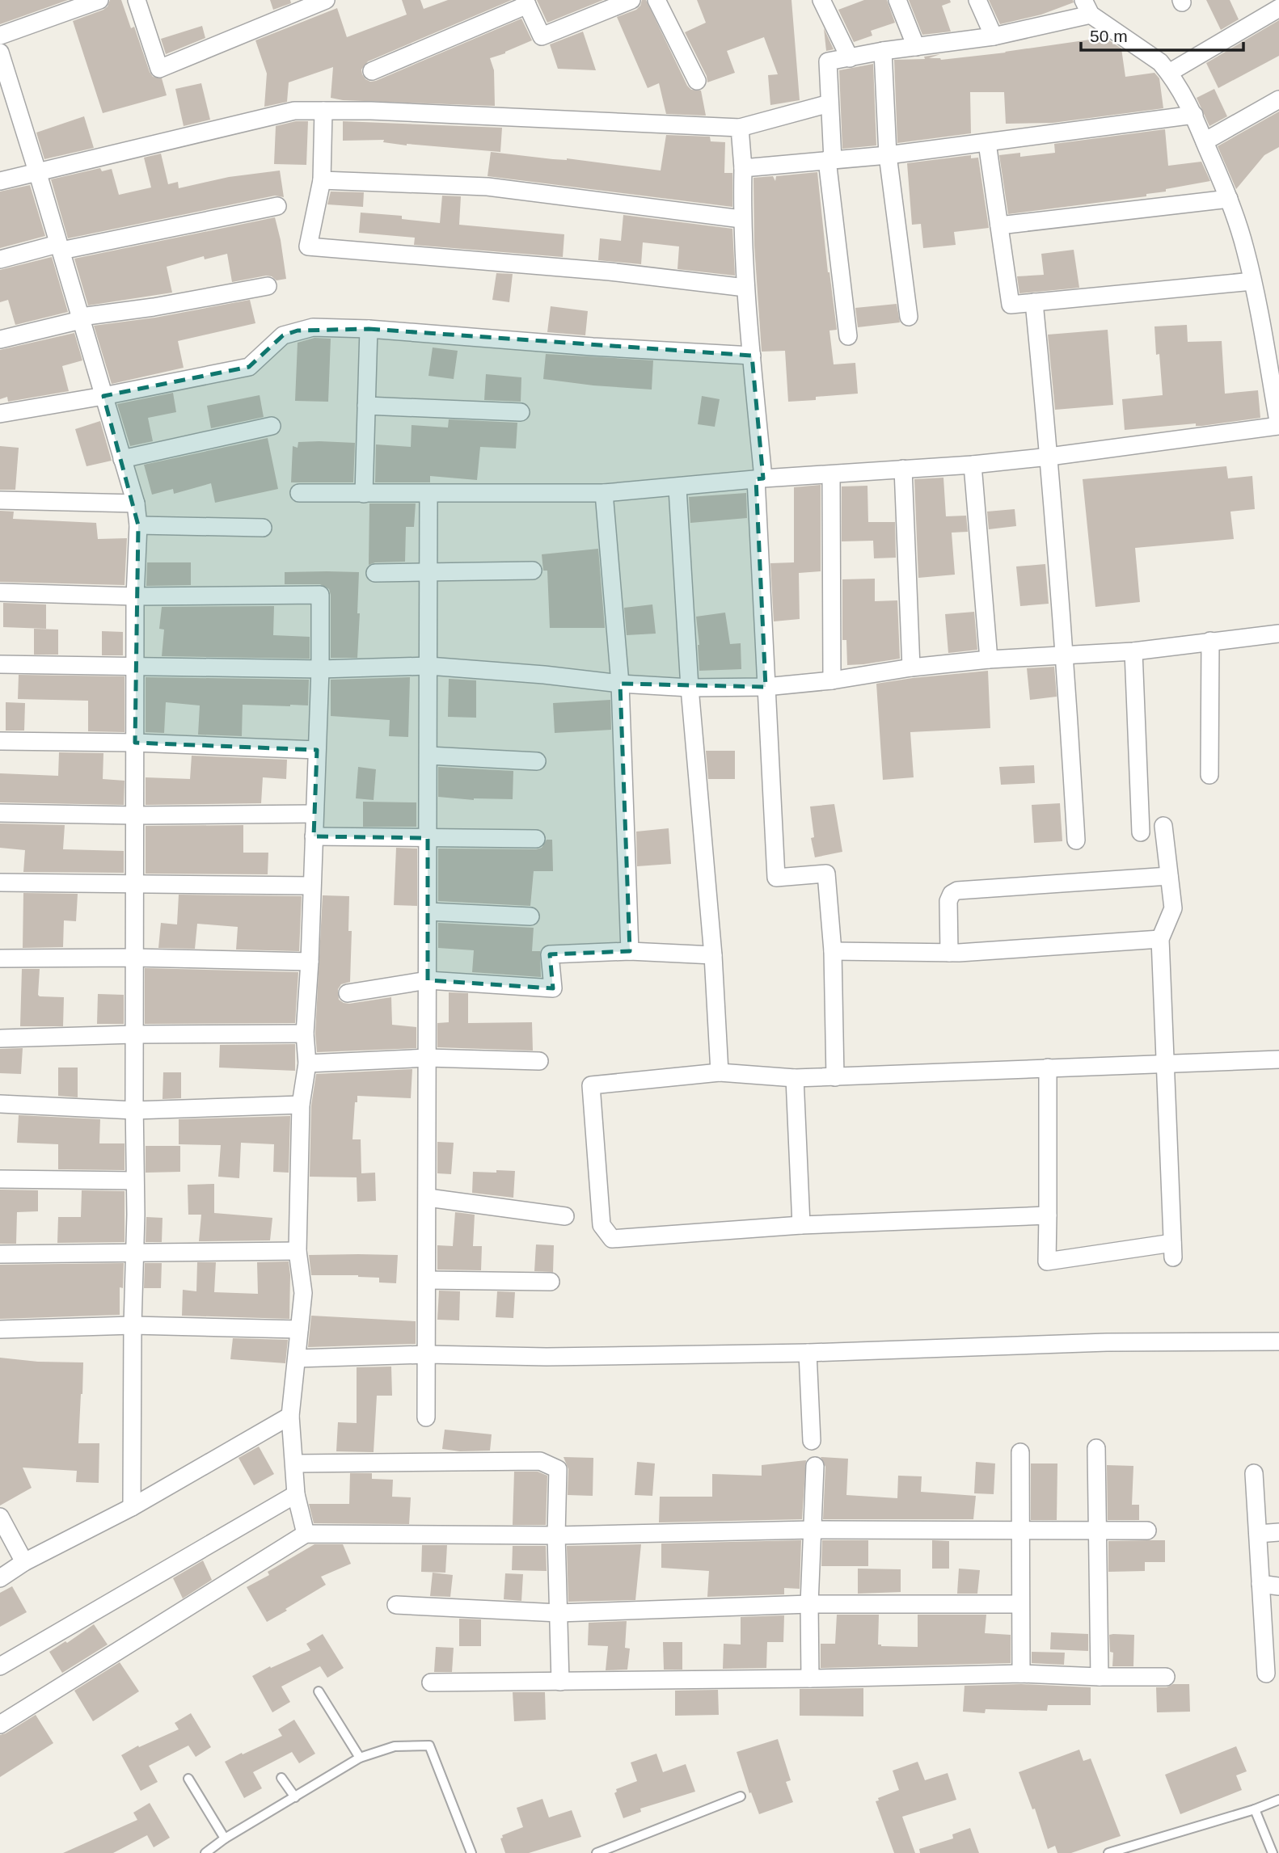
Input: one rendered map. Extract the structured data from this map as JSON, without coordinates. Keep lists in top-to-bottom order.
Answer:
{
  "scale_bar": "50 m"
}
